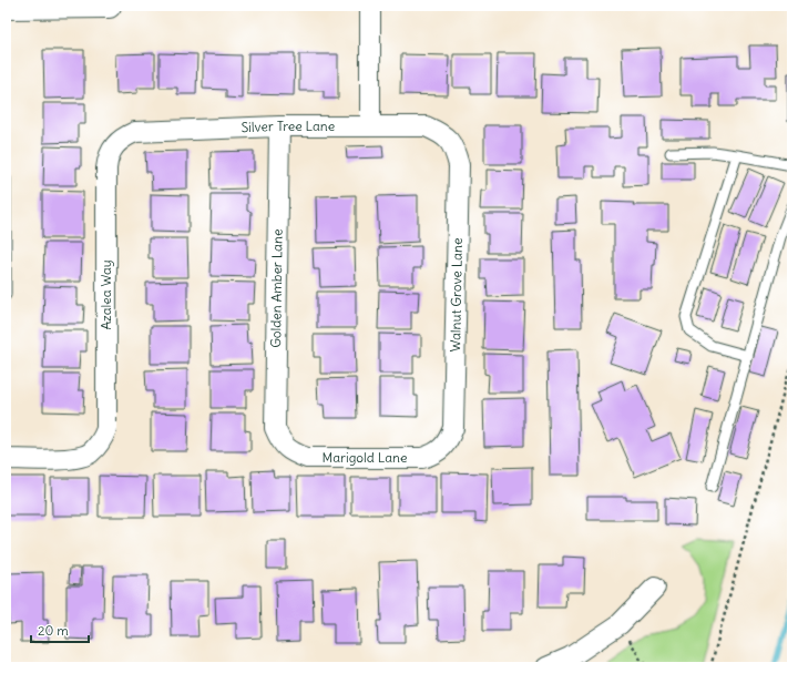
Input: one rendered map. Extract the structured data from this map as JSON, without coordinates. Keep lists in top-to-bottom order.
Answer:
{
  "streets": {
    "street": [
      "Silver Tree Lane",
      "Golden Amber Lane",
      "Azalea Way",
      "Walnut Grove Lane",
      "Marigold Lane"
    ]
  },
  "crossings": [
    ["Silver Tree Lane", "Golden Amber Lane"],
    ["Silver Tree Lane", "Azalea Way"],
    ["Silver Tree Lane", "Walnut Grove Lane"],
    ["Golden Amber Lane", "Marigold Lane"],
    ["Walnut Grove Lane", "Marigold Lane"]
  ],
  "scale_bar": "20 m"
}
